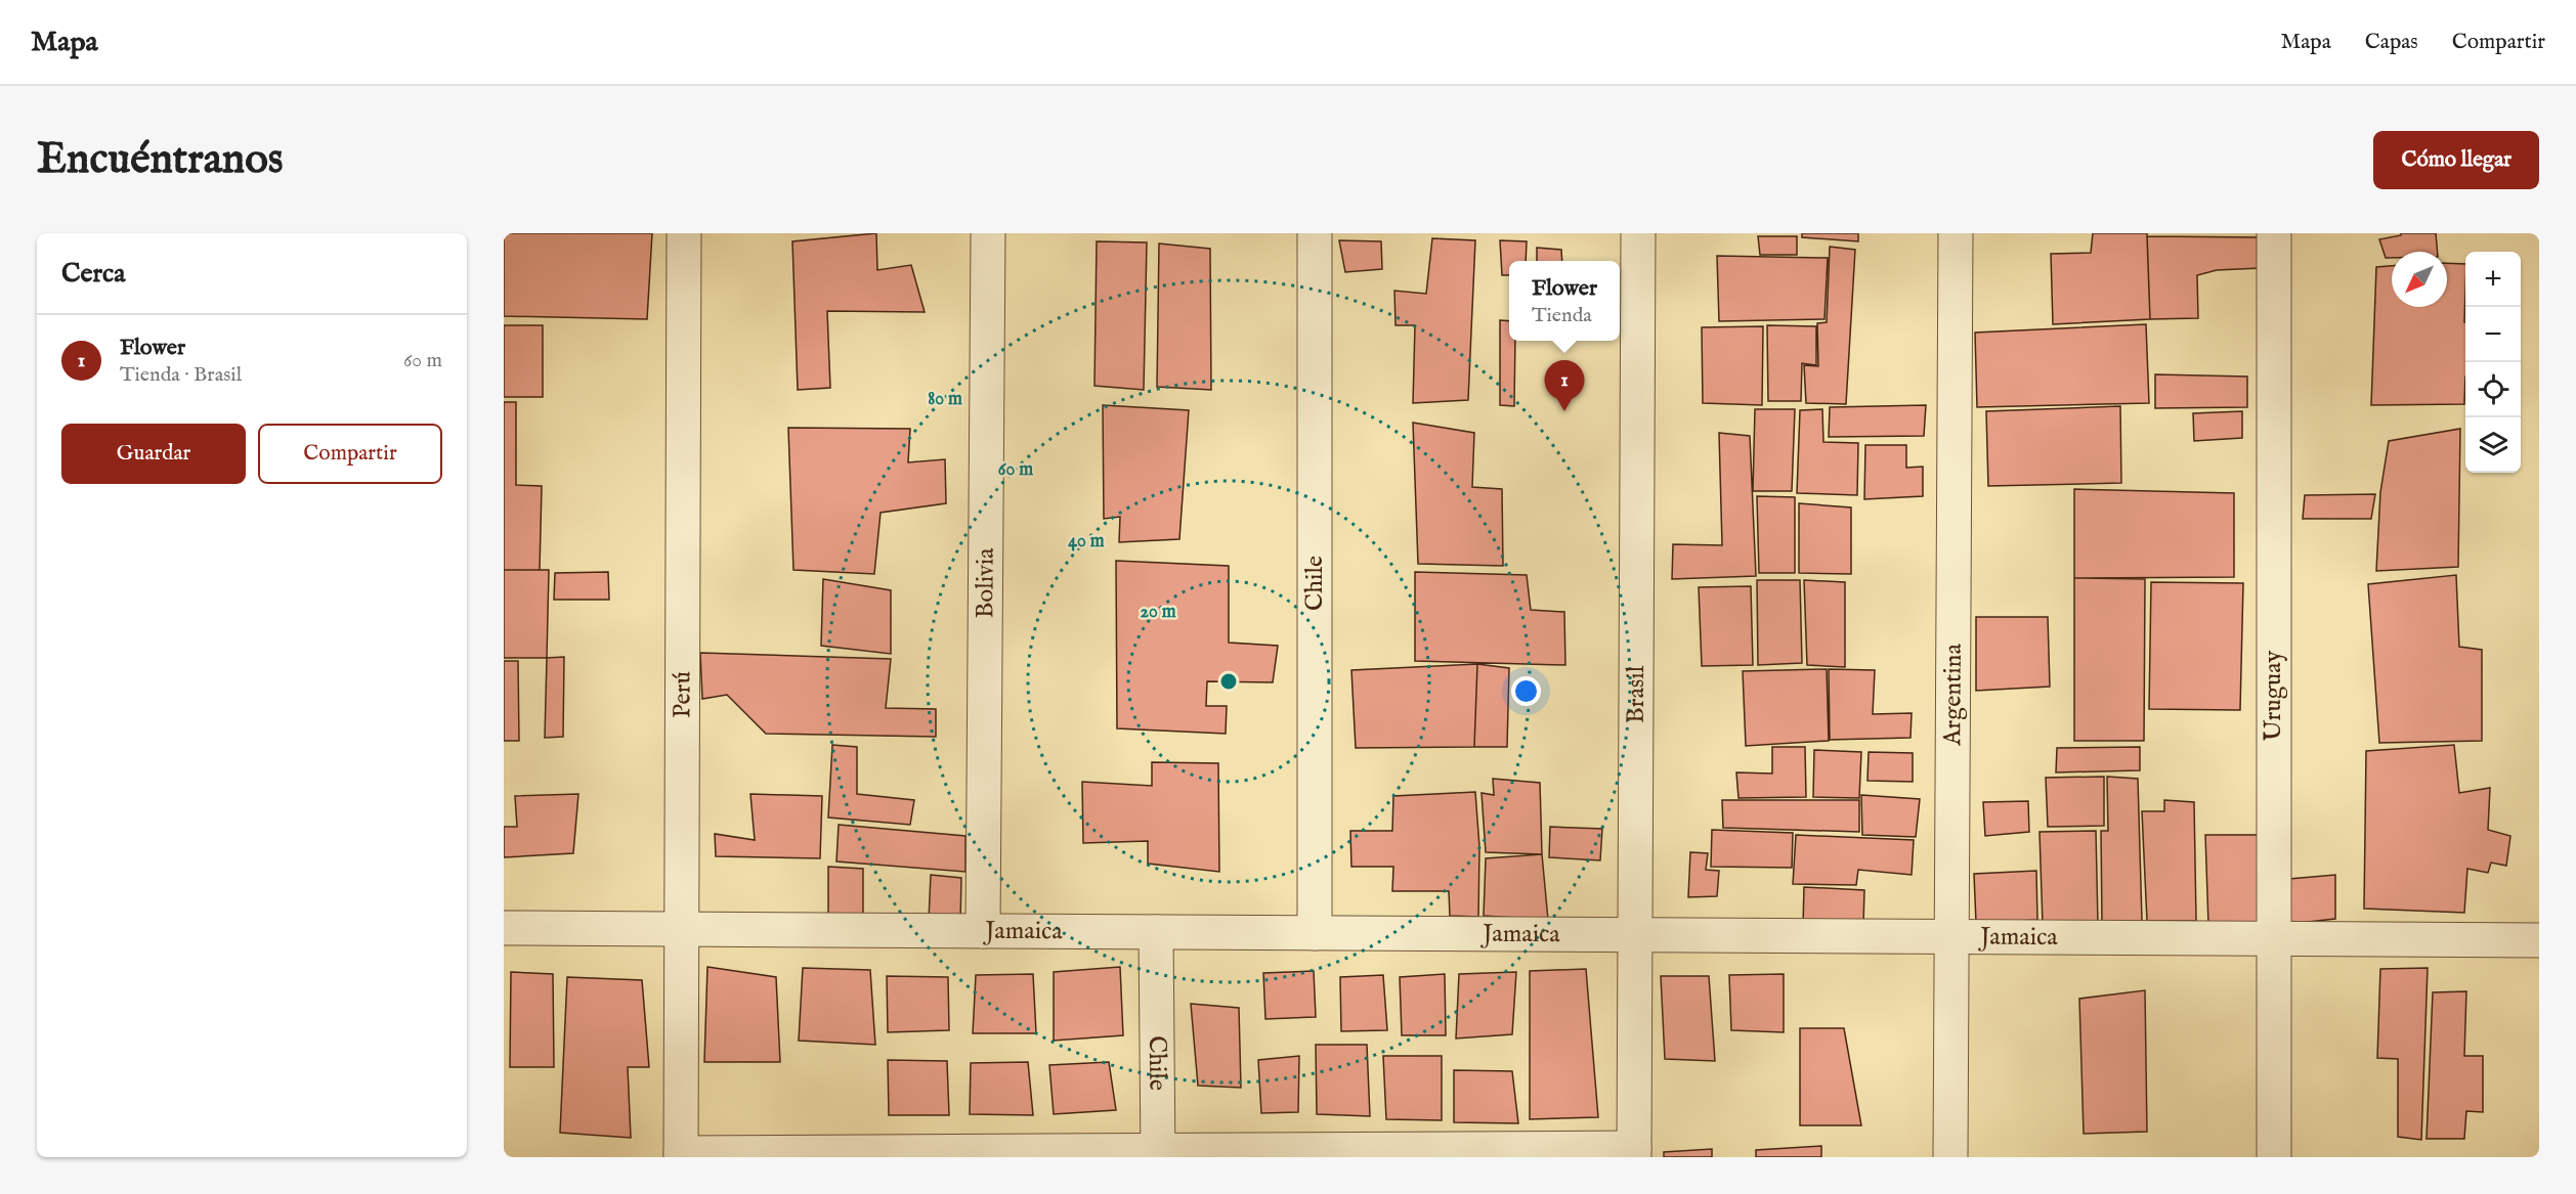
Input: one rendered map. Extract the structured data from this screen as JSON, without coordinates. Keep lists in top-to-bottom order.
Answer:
{
  "streets": {
    "street": [
      "Bolivia",
      "Chile",
      "Perú",
      "Brasil",
      "Argentina",
      "Uruguay",
      "Jamaica"
    ]
  },
  "crossings": [
    ["Bolivia", "Jamaica"],
    ["Chile", "Jamaica"],
    ["Perú", "Jamaica"],
    ["Brasil", "Jamaica"],
    ["Argentina", "Jamaica"],
    ["Uruguay", "Jamaica"]
  ],
  "north": "bottom left",
  "page": {
    "header": "Mapa",
    "nav": ["Mapa", "Capas", "Compartir"],
    "buttons": [
      "Cómo llegar",
      ["Guardar", "Compartir"]
    ],
    "title": "Encuéntranos",
    "heading": "Cerca",
    "map_buttons": ["+", "−"],
    "popup": ["Flower", "Tienda"],
    "list": [
      {
        "mark": "1",
        "name": "Flower",
        "note": "Tienda · Brasil",
        "value": "60 m"
      }
    ],
    "pins": "1"
  },
  "rings": [
    "80 m",
    "60 m",
    "40 m",
    "20 m"
  ]
}
